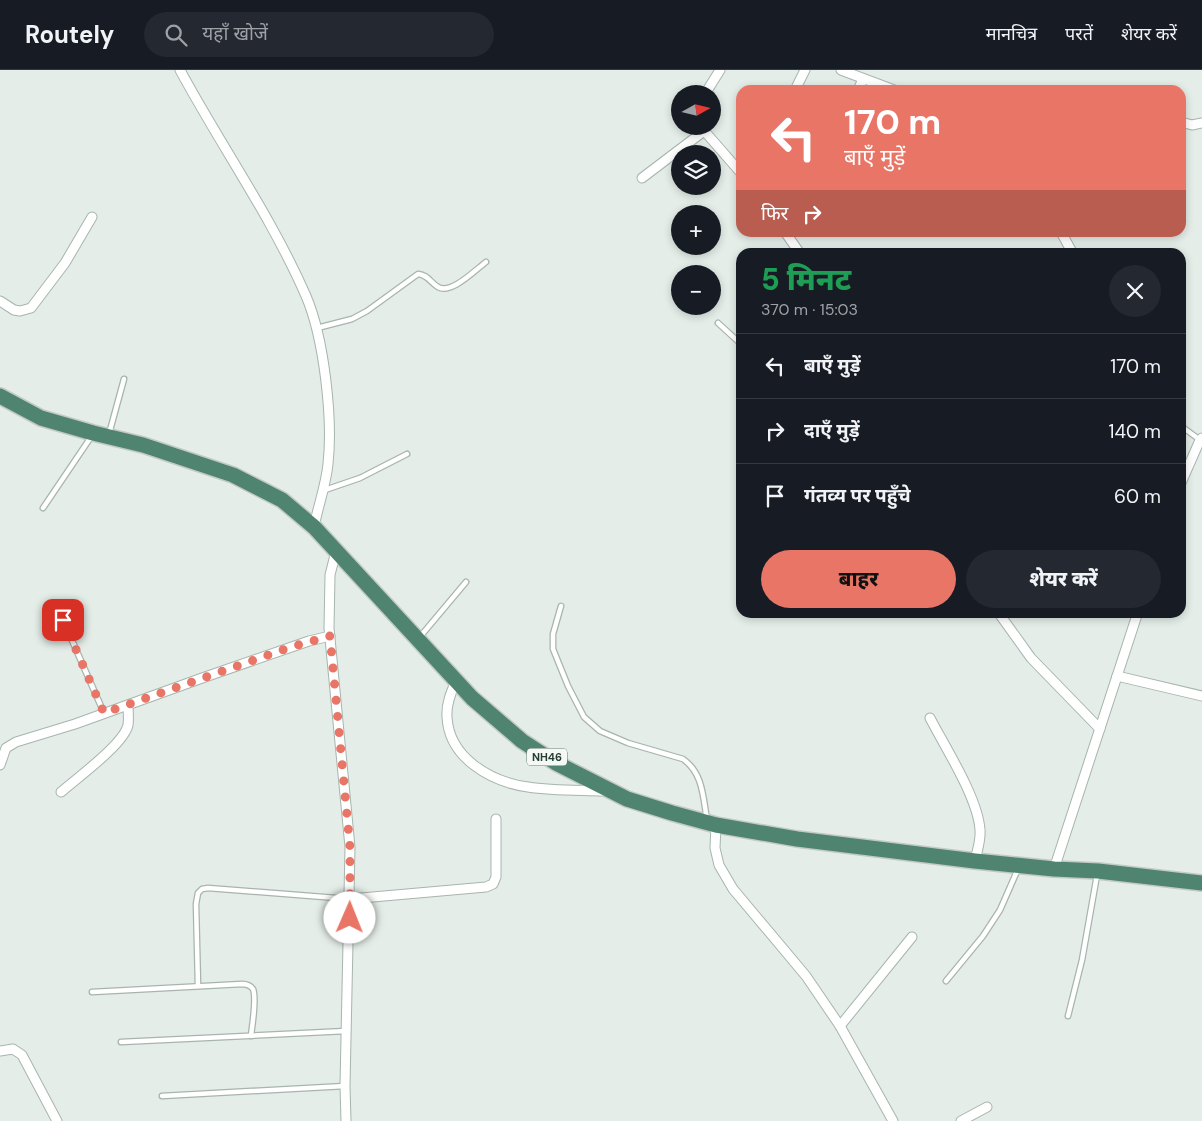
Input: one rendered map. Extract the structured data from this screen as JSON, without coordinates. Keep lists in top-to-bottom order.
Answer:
{
  "streets": {
    "highway": ["NH46"]
  },
  "north": "right",
  "page": {
    "header": "Routely",
    "search": "यहाँ खोजें",
    "nav": ["मानचित्र", "परतें", "शेयर करें"],
    "map_buttons": ["+", "−"],
    "turn": ["170 m", "बाएँ मुड़ें"],
    "then": "फिर",
    "heading": ["5 मिनट", "370 m · 15:03"],
    "list": [
      {
        "name": "बाएँ मुड़ें",
        "value": "170 m"
      },
      {
        "name": "दाएँ मुड़ें",
        "value": "140 m"
      },
      {
        "name": "गंतव्य पर पहुँचे",
        "value": "60 m"
      }
    ],
    "buttons": ["बाहर", "शेयर करें"]
  }
}
